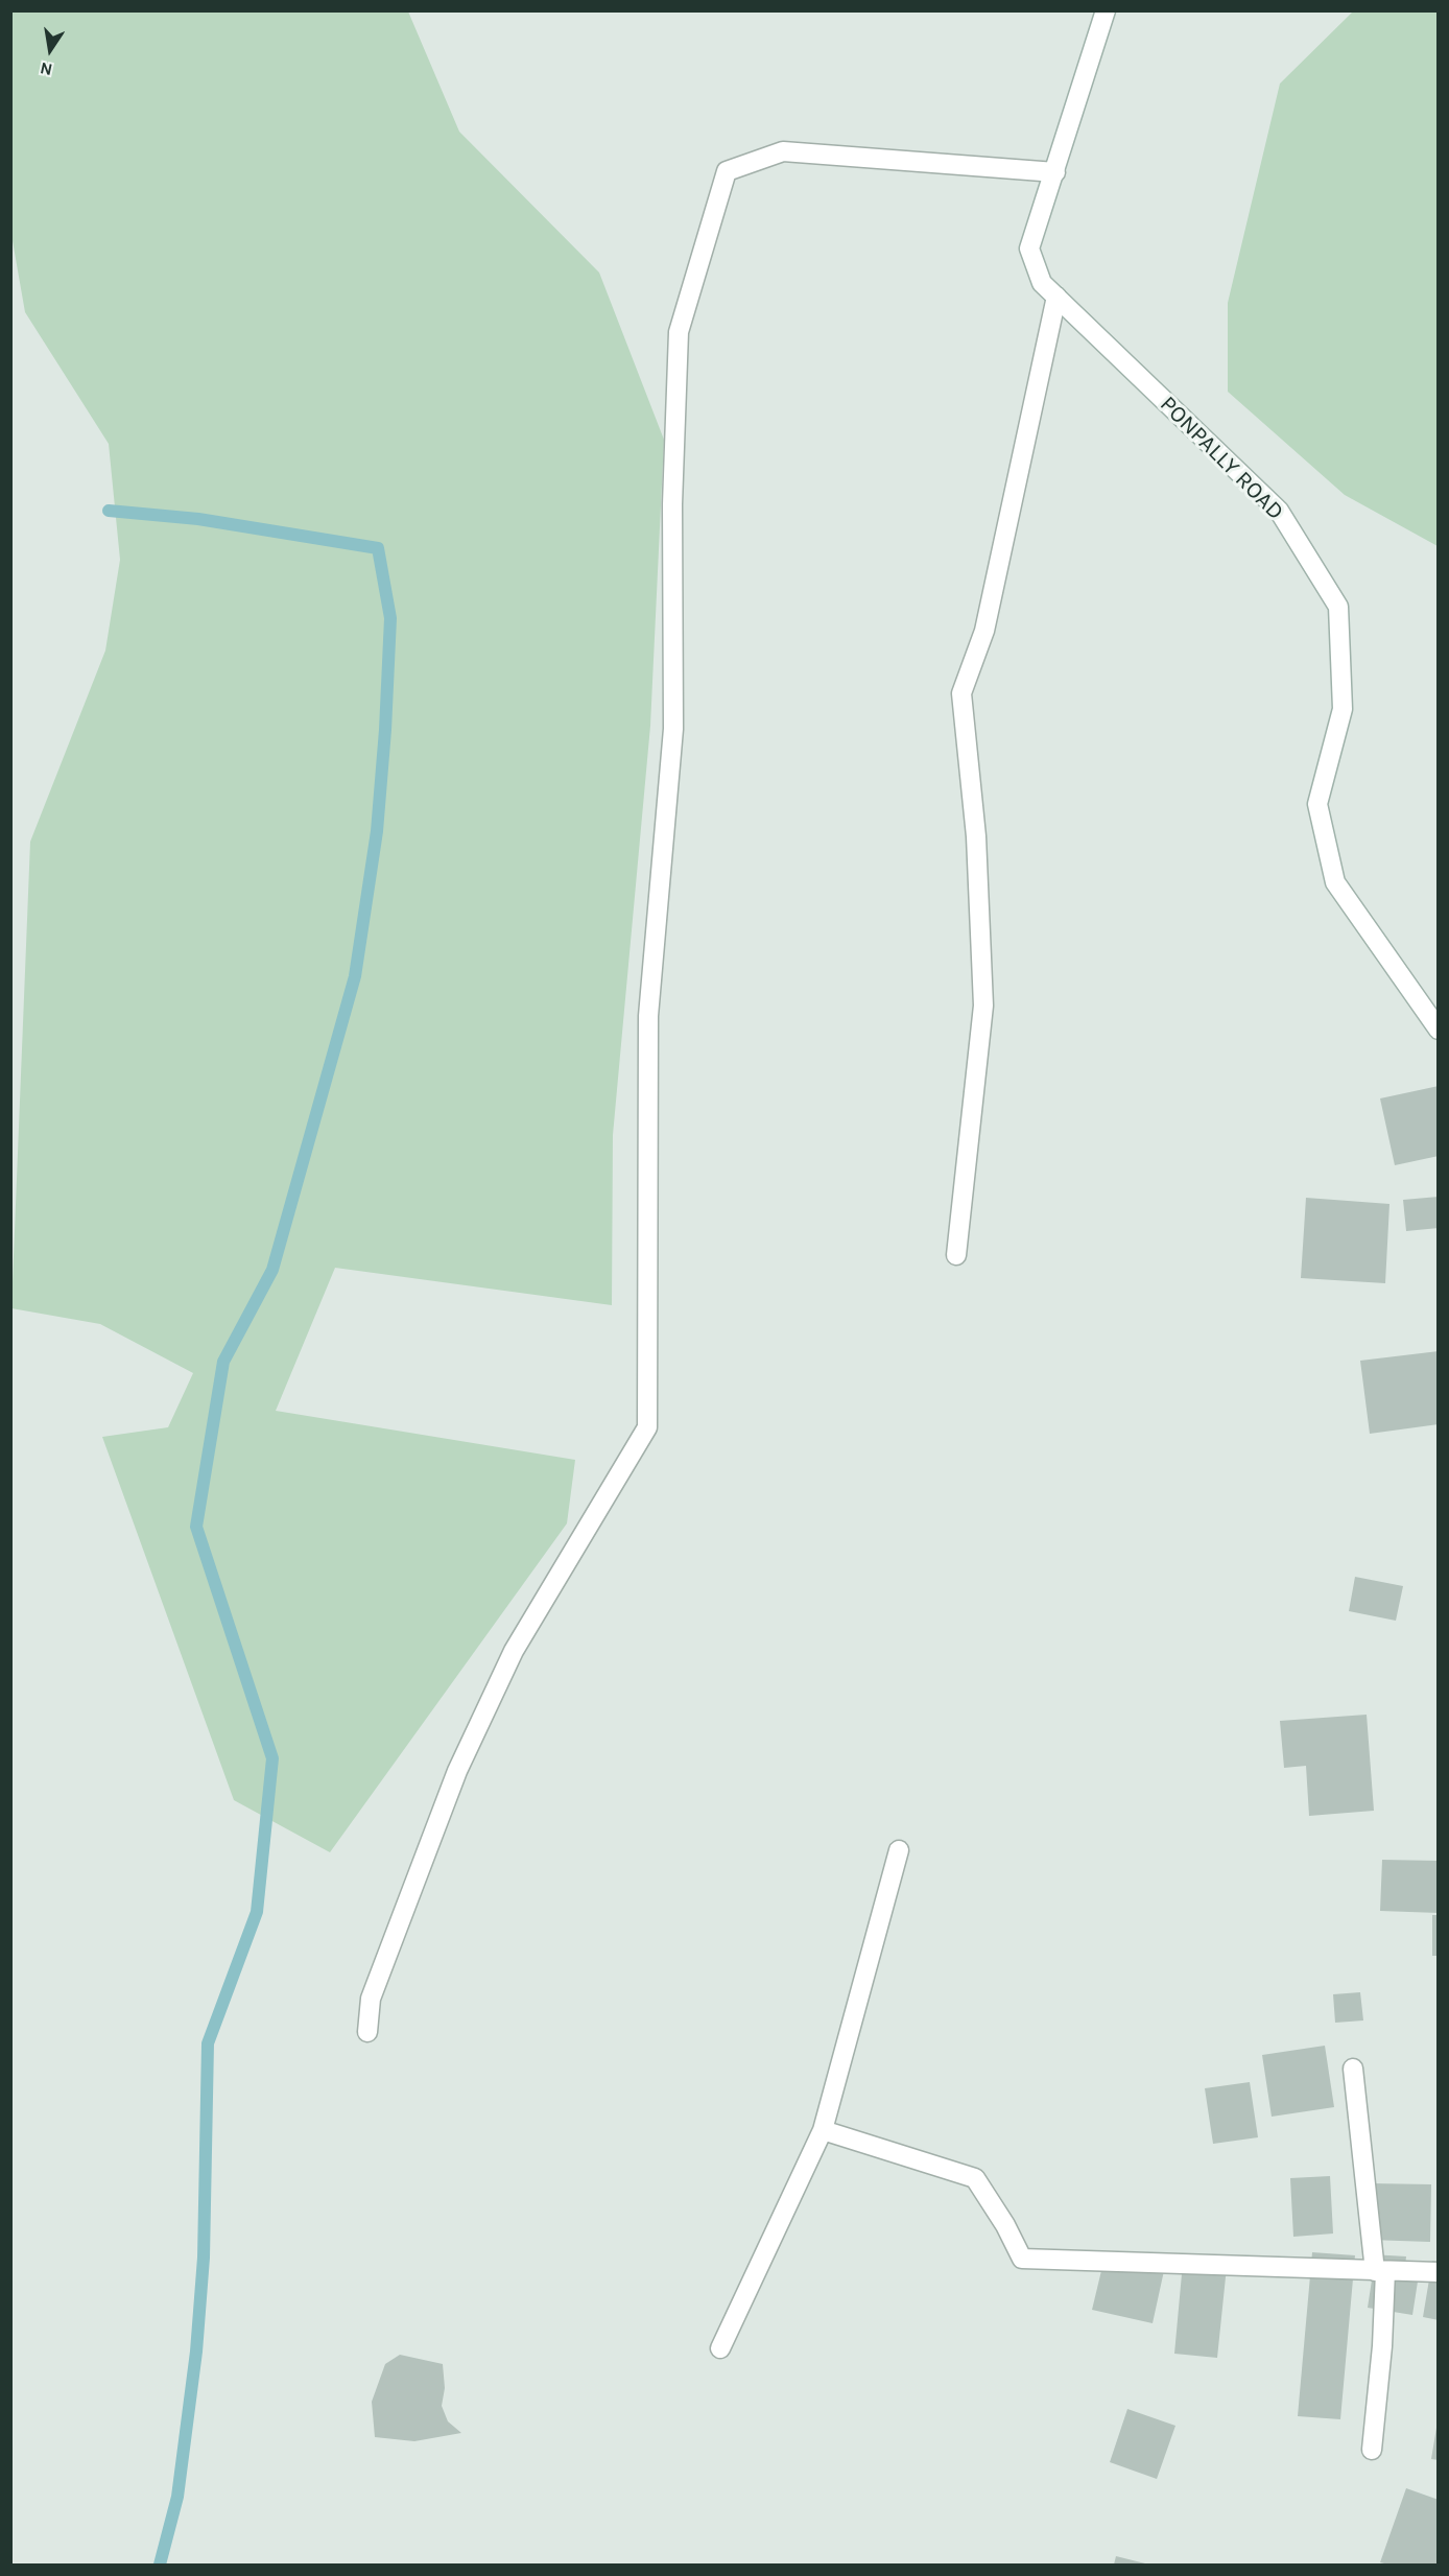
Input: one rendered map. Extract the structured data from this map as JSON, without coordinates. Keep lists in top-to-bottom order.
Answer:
{
  "streets": {
    "street": ["PONPALLY ROAD"]
  },
  "north": "bottom"
}
